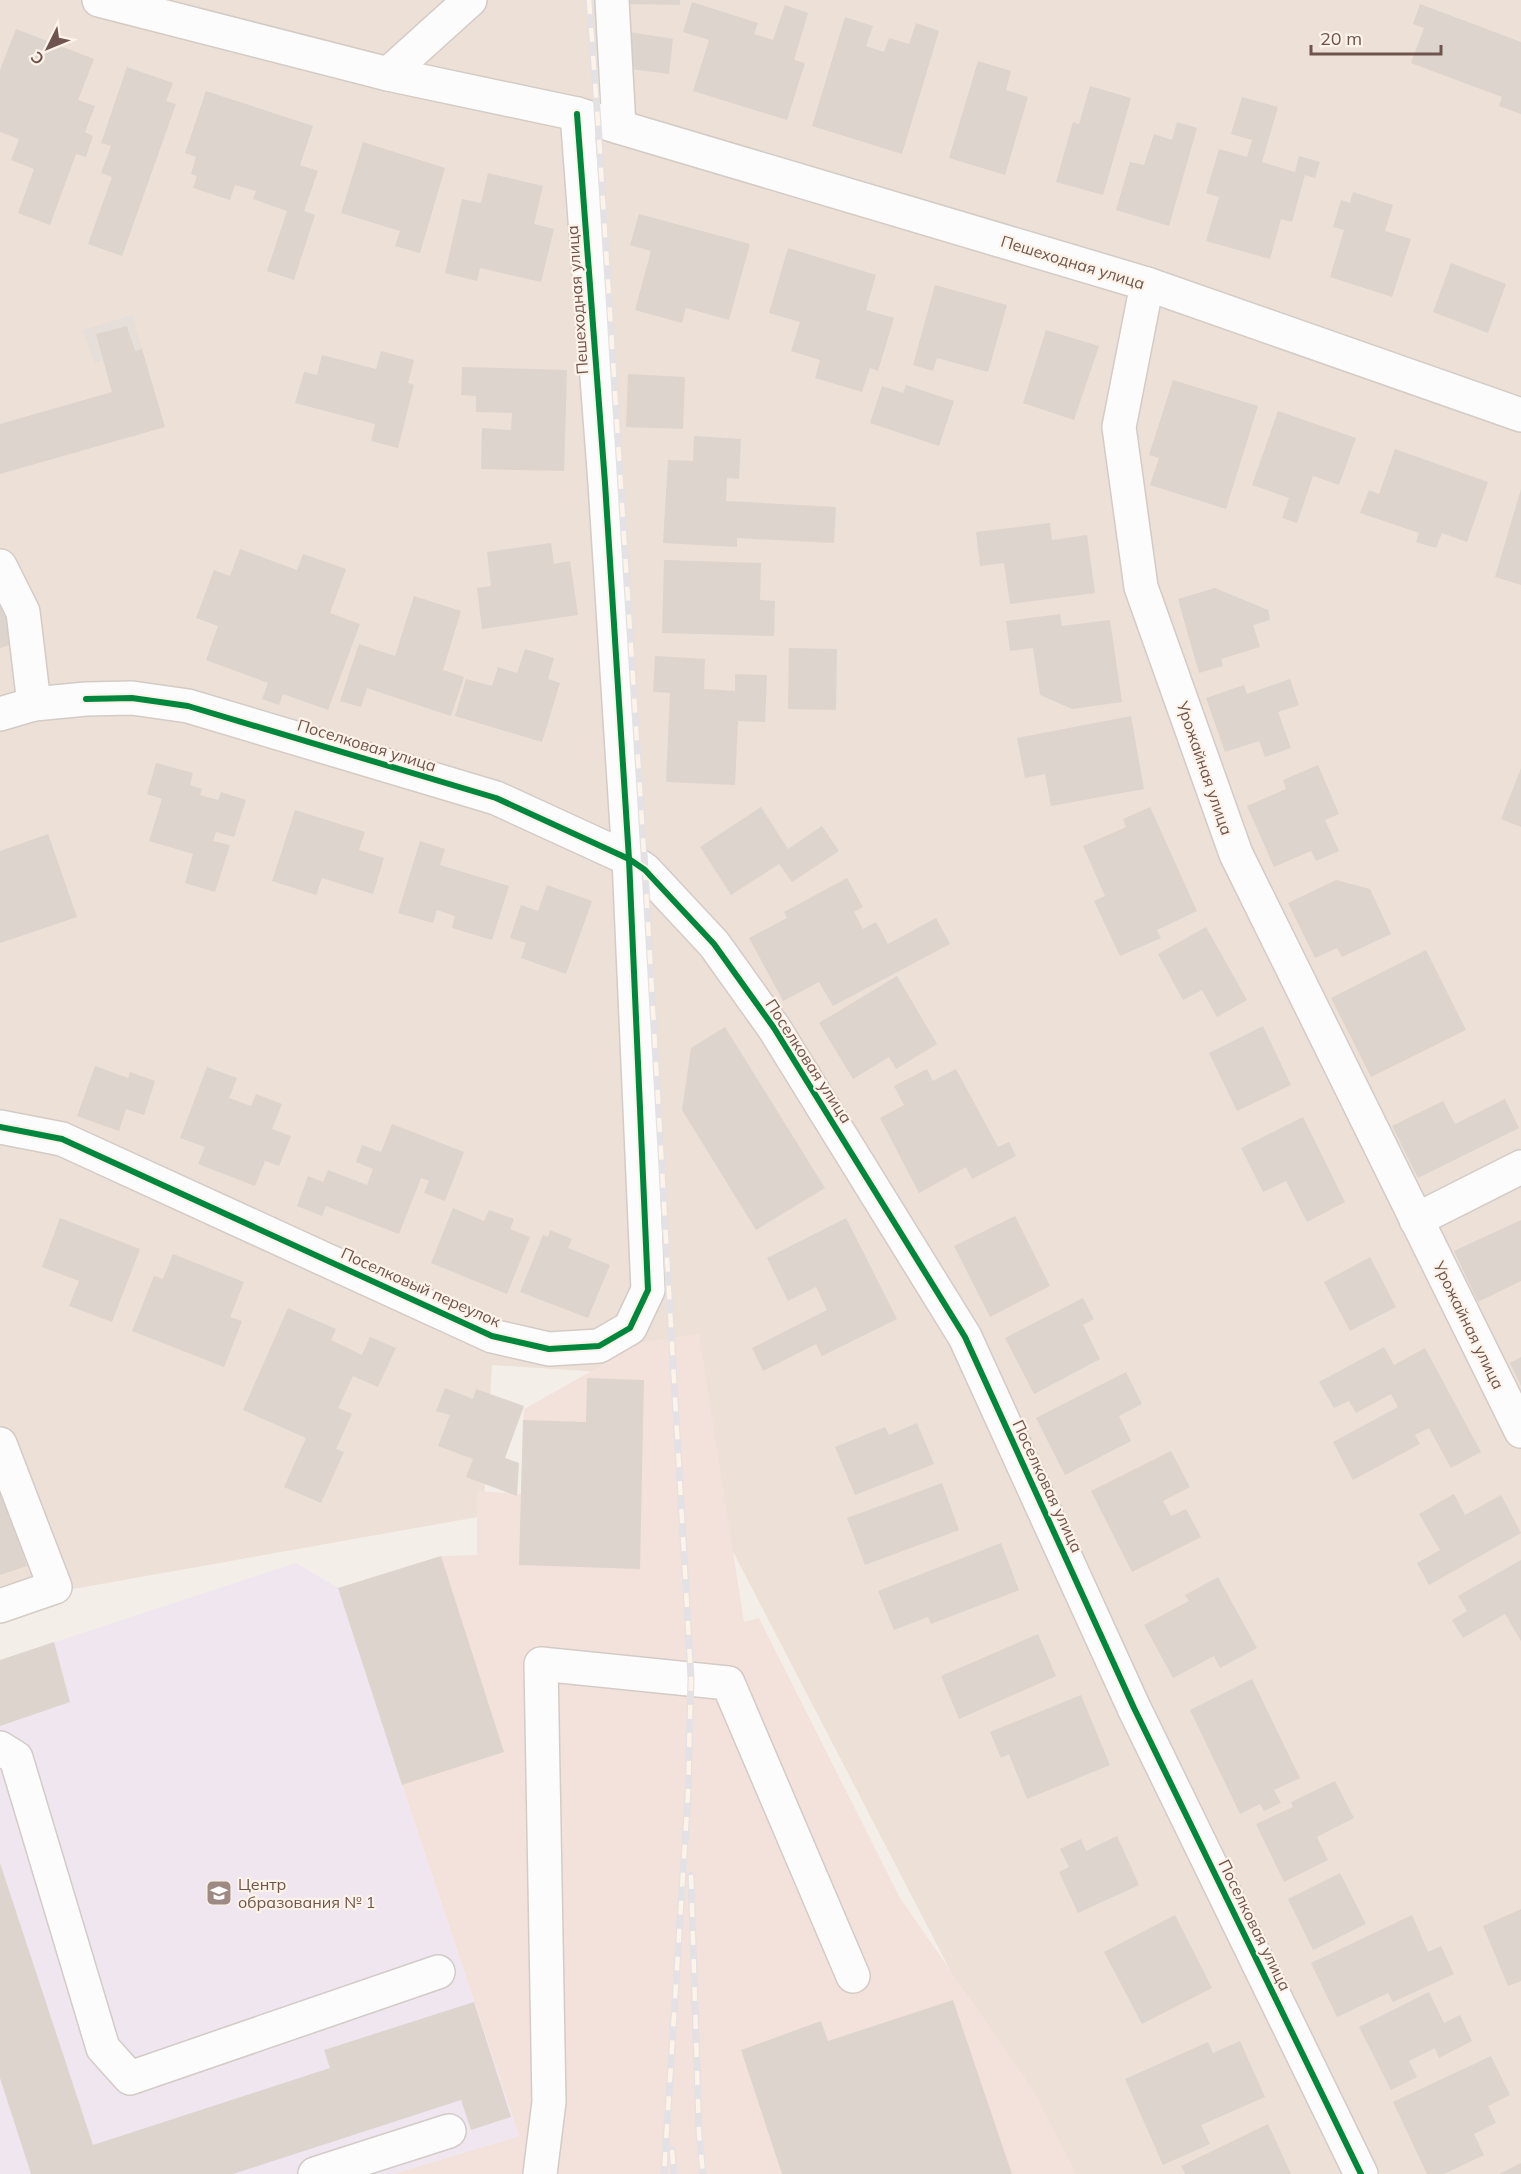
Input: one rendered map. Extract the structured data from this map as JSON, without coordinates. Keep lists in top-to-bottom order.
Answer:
{
  "streets": {
    "street": [
      "Пешеходная улица",
      "Поселковая улица",
      "Урожайная улица",
      "Поселковый переулок"
    ]
  },
  "crossings": [
    ["Пешеходная улица", "Поселковая улица"],
    ["Пешеходная улица", "Урожайная улица"],
    ["Пешеходная улица", "Поселковый переулок"],
    ["Поселковая улица", "Поселковый переулок"]
  ],
  "places": {
    "school or university": ["Центр образования № 1"]
  },
  "scale_bar": "20 m",
  "north": "bottom left"
}
